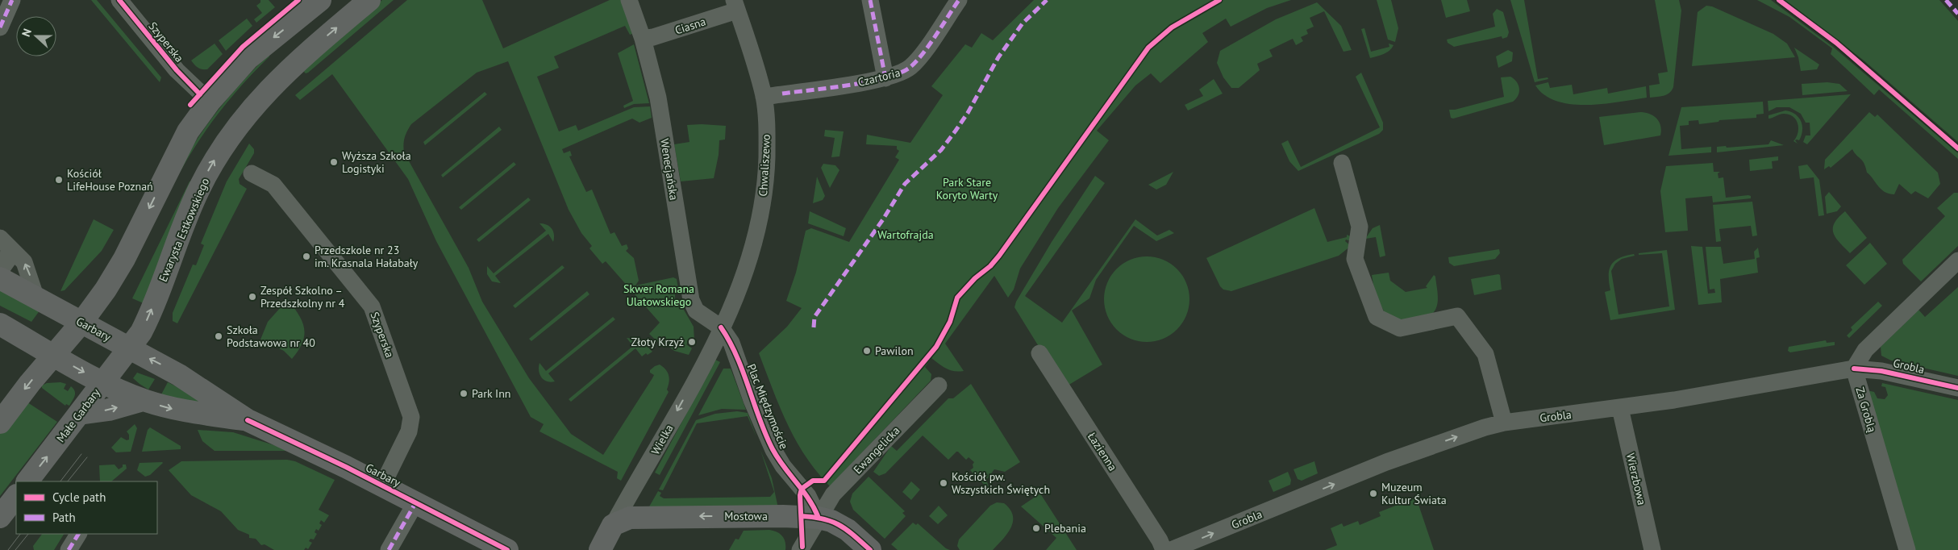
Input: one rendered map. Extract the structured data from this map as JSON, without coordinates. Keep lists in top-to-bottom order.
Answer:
{
  "streets": {
    "street": [
      "Ciasna",
      "Szyperska",
      "Czartoria",
      "Chwaliszewo",
      "Wenecjańska",
      "Ewarysta Estkowskiego",
      "Garbary",
      "Grobla",
      "Plac Międzymoście",
      "Za Groblą",
      "Małe Garbary",
      "Wielka",
      "Ewangelicka",
      "Łazienna",
      "Wierzbowa",
      "Mostowa"
    ]
  },
  "crossings": [
    ["Ciasna", "Chwaliszewo"],
    ["Ciasna", "Wenecjańska"],
    ["Szyperska", "Garbary"],
    ["Czartoria", "Chwaliszewo"],
    ["Chwaliszewo", "Wenecjańska"],
    ["Chwaliszewo", "Plac Międzymoście"],
    ["Chwaliszewo", "Wielka"],
    ["Wenecjańska", "Plac Międzymoście"],
    ["Wenecjańska", "Wielka"],
    ["Ewarysta Estkowskiego", "Garbary"],
    ["Ewarysta Estkowskiego", "Małe Garbary"],
    ["Garbary", "Małe Garbary"],
    ["Grobla", "Za Groblą"],
    ["Grobla", "Wierzbowa"],
    ["Plac Międzymoście", "Wielka"],
    ["Plac Międzymoście", "Ewangelicka"],
    ["Plac Międzymoście", "Mostowa"],
    ["Wielka", "Mostowa"],
    ["Ewangelicka", "Mostowa"]
  ],
  "one_way": ["Grobla", "Wielka", "Mostowa"],
  "parks": ["Park Stare Koryto Warty", "Wartofrajda", "Skwer Romana Ulatowskiego"],
  "places": [
    "Wyższa Szkoła Logistyki",
    "Kościół LifeHouse Poznań",
    "Przedszkole nr 23 im. Krasnala Hałabały",
    "Zespół Szkolno – Przedszkolny nr 4",
    "Szkoła Podstawowa nr 40",
    "Złoty Krzyż",
    "Pawilon",
    "Park Inn",
    "Kościół pw. Wszystkich Świętych",
    "Muzeum Kultur Świata",
    "Plebania"
  ],
  "legend": ["Cycle path", "Path"],
  "north": "left"
}
